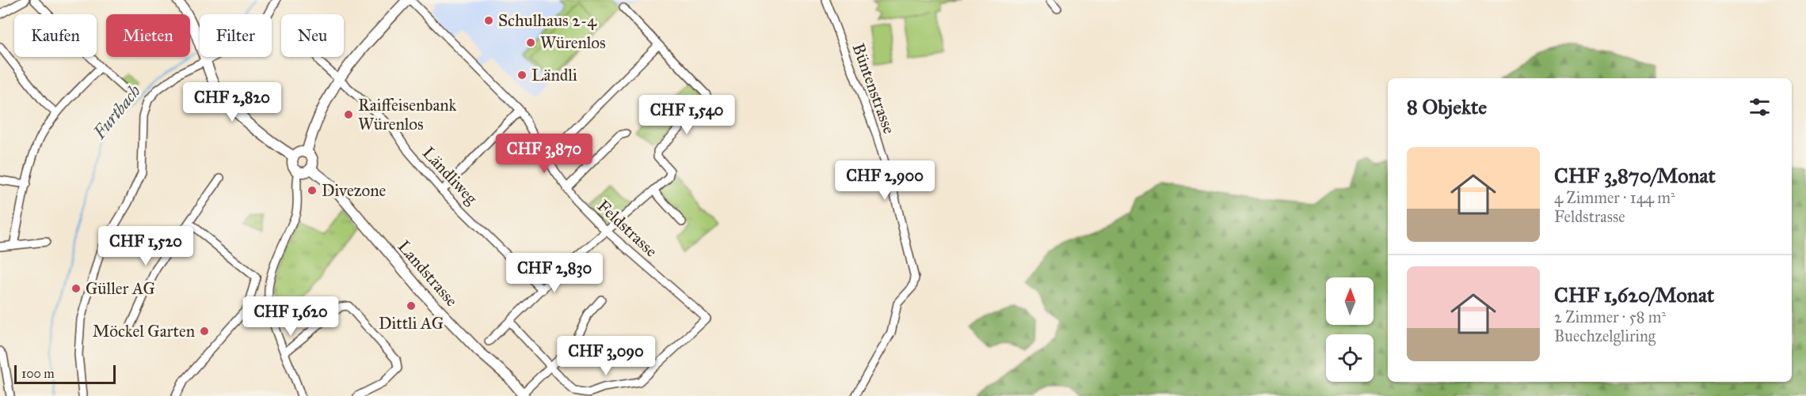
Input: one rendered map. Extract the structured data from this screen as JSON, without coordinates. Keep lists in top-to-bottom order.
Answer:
{
  "streets": {
    "main road": ["Landstrasse"],
    "street": ["Büntenstrasse", "Ländliweg", "Feldstrasse"]
  },
  "water": ["Furtbach"],
  "places": [
    "Schulhaus 2-4",
    "Würenlos",
    "Ländli",
    "Raiffeisenbank Würenlos",
    "Divezone",
    "Güller AG",
    "Dittli AG",
    "Möckel Garten"
  ],
  "scale_bar": "100 m",
  "north": "top",
  "page": {
    "chip": [
      "Kaufen",
      "Mieten",
      "Filter",
      "Neu"
    ],
    "heading": "8 Objekte",
    "price": [
      "CHF 2,820",
      "CHF 1,540",
      "CHF 3,870",
      "CHF 2,900",
      "CHF 1,520",
      "CHF 2,830",
      "CHF 1,620",
      "CHF 3,090"
    ],
    "list": [
      {
        "name": "CHF 3,870/Monat",
        "note": "4 Zimmer · 144 m² · Feldstrasse"
      },
      {
        "name": "CHF 1,620/Monat",
        "note": "2 Zimmer · 58 m² · Buechzelgliring"
      }
    ],
    "scale": "100 m"
  }
}
